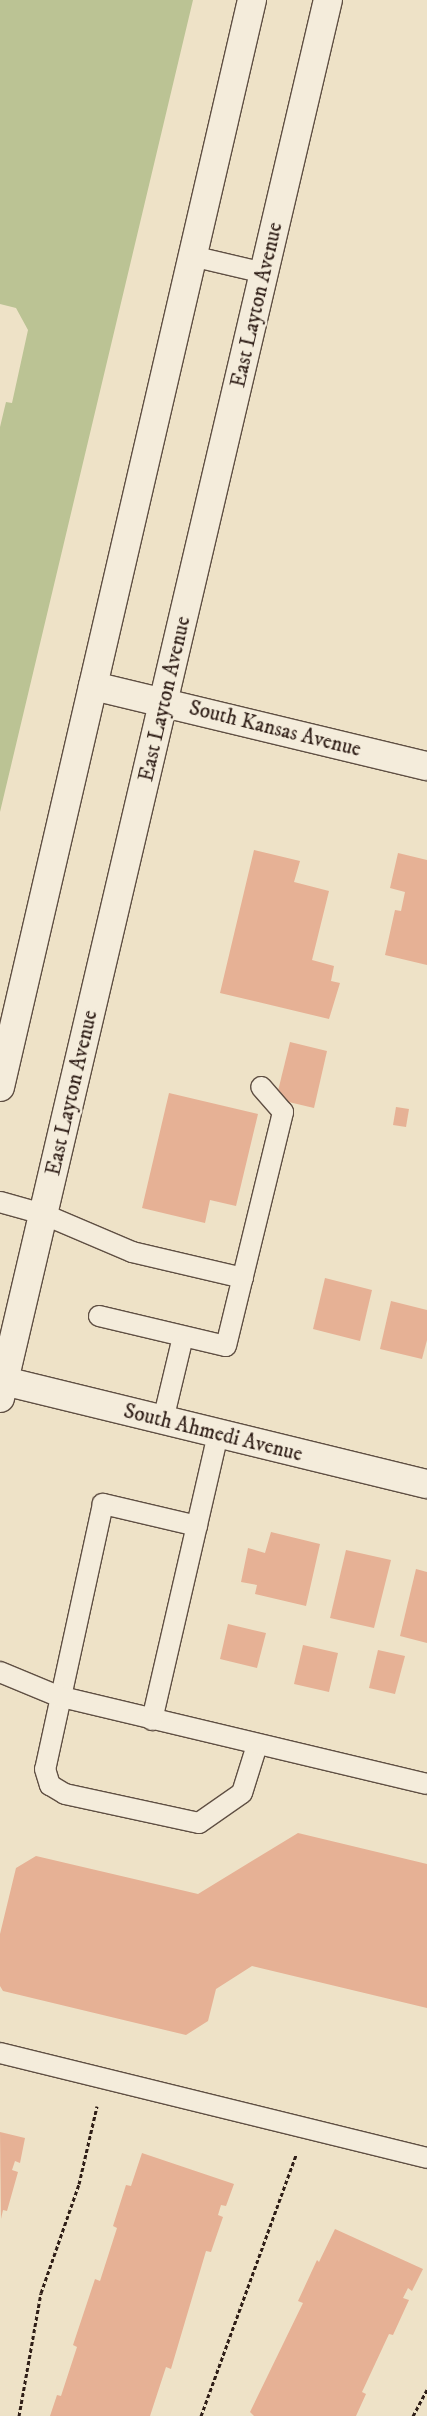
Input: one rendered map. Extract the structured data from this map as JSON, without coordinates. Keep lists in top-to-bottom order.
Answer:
{
  "streets": {
    "main road": ["East Layton Avenue", "South Kansas Avenue", "South Ahmedi Avenue"]
  },
  "crossings": [
    ["East Layton Avenue", "South Kansas Avenue"],
    ["East Layton Avenue", "South Ahmedi Avenue"]
  ]
}
